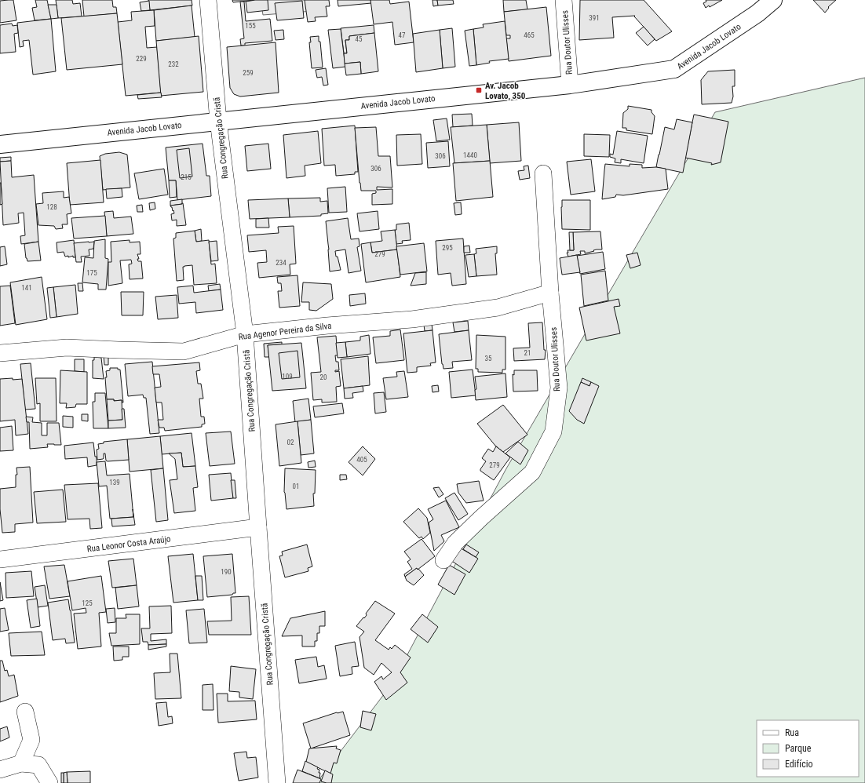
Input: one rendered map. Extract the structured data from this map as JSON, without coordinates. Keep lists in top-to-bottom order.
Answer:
{
  "streets": {
    "main road": ["Avenida Jacob Lovato"],
    "street": [
      "Rua Doutor Ulisses",
      "Rua Congregação Cristã",
      "Rua Agenor Pereira da Silva",
      "Rua Leonor Costa Araújo"
    ]
  },
  "crossings": [
    ["Rua Doutor Ulisses", "Avenida Jacob Lovato"],
    ["Rua Doutor Ulisses", "Rua Agenor Pereira da Silva"],
    ["Avenida Jacob Lovato", "Rua Congregação Cristã"],
    ["Rua Congregação Cristã", "Rua Agenor Pereira da Silva"],
    ["Rua Congregação Cristã", "Rua Leonor Costa Araújo"]
  ],
  "places": {
    "transit": ["Av. Jacob Lovato, 350"]
  },
  "house_numbers": [
    "391",
    "155",
    "47",
    "465",
    "45",
    "229",
    "232",
    "259",
    "1440",
    "306",
    "306",
    "215",
    "128",
    "295",
    "279",
    "234",
    "175",
    "141",
    "21",
    "35",
    "109",
    "20",
    "02",
    "405",
    "279",
    "139",
    "01",
    "190",
    "125"
  ],
  "legend": ["Rua", "Parque", "Edifício"]
}
